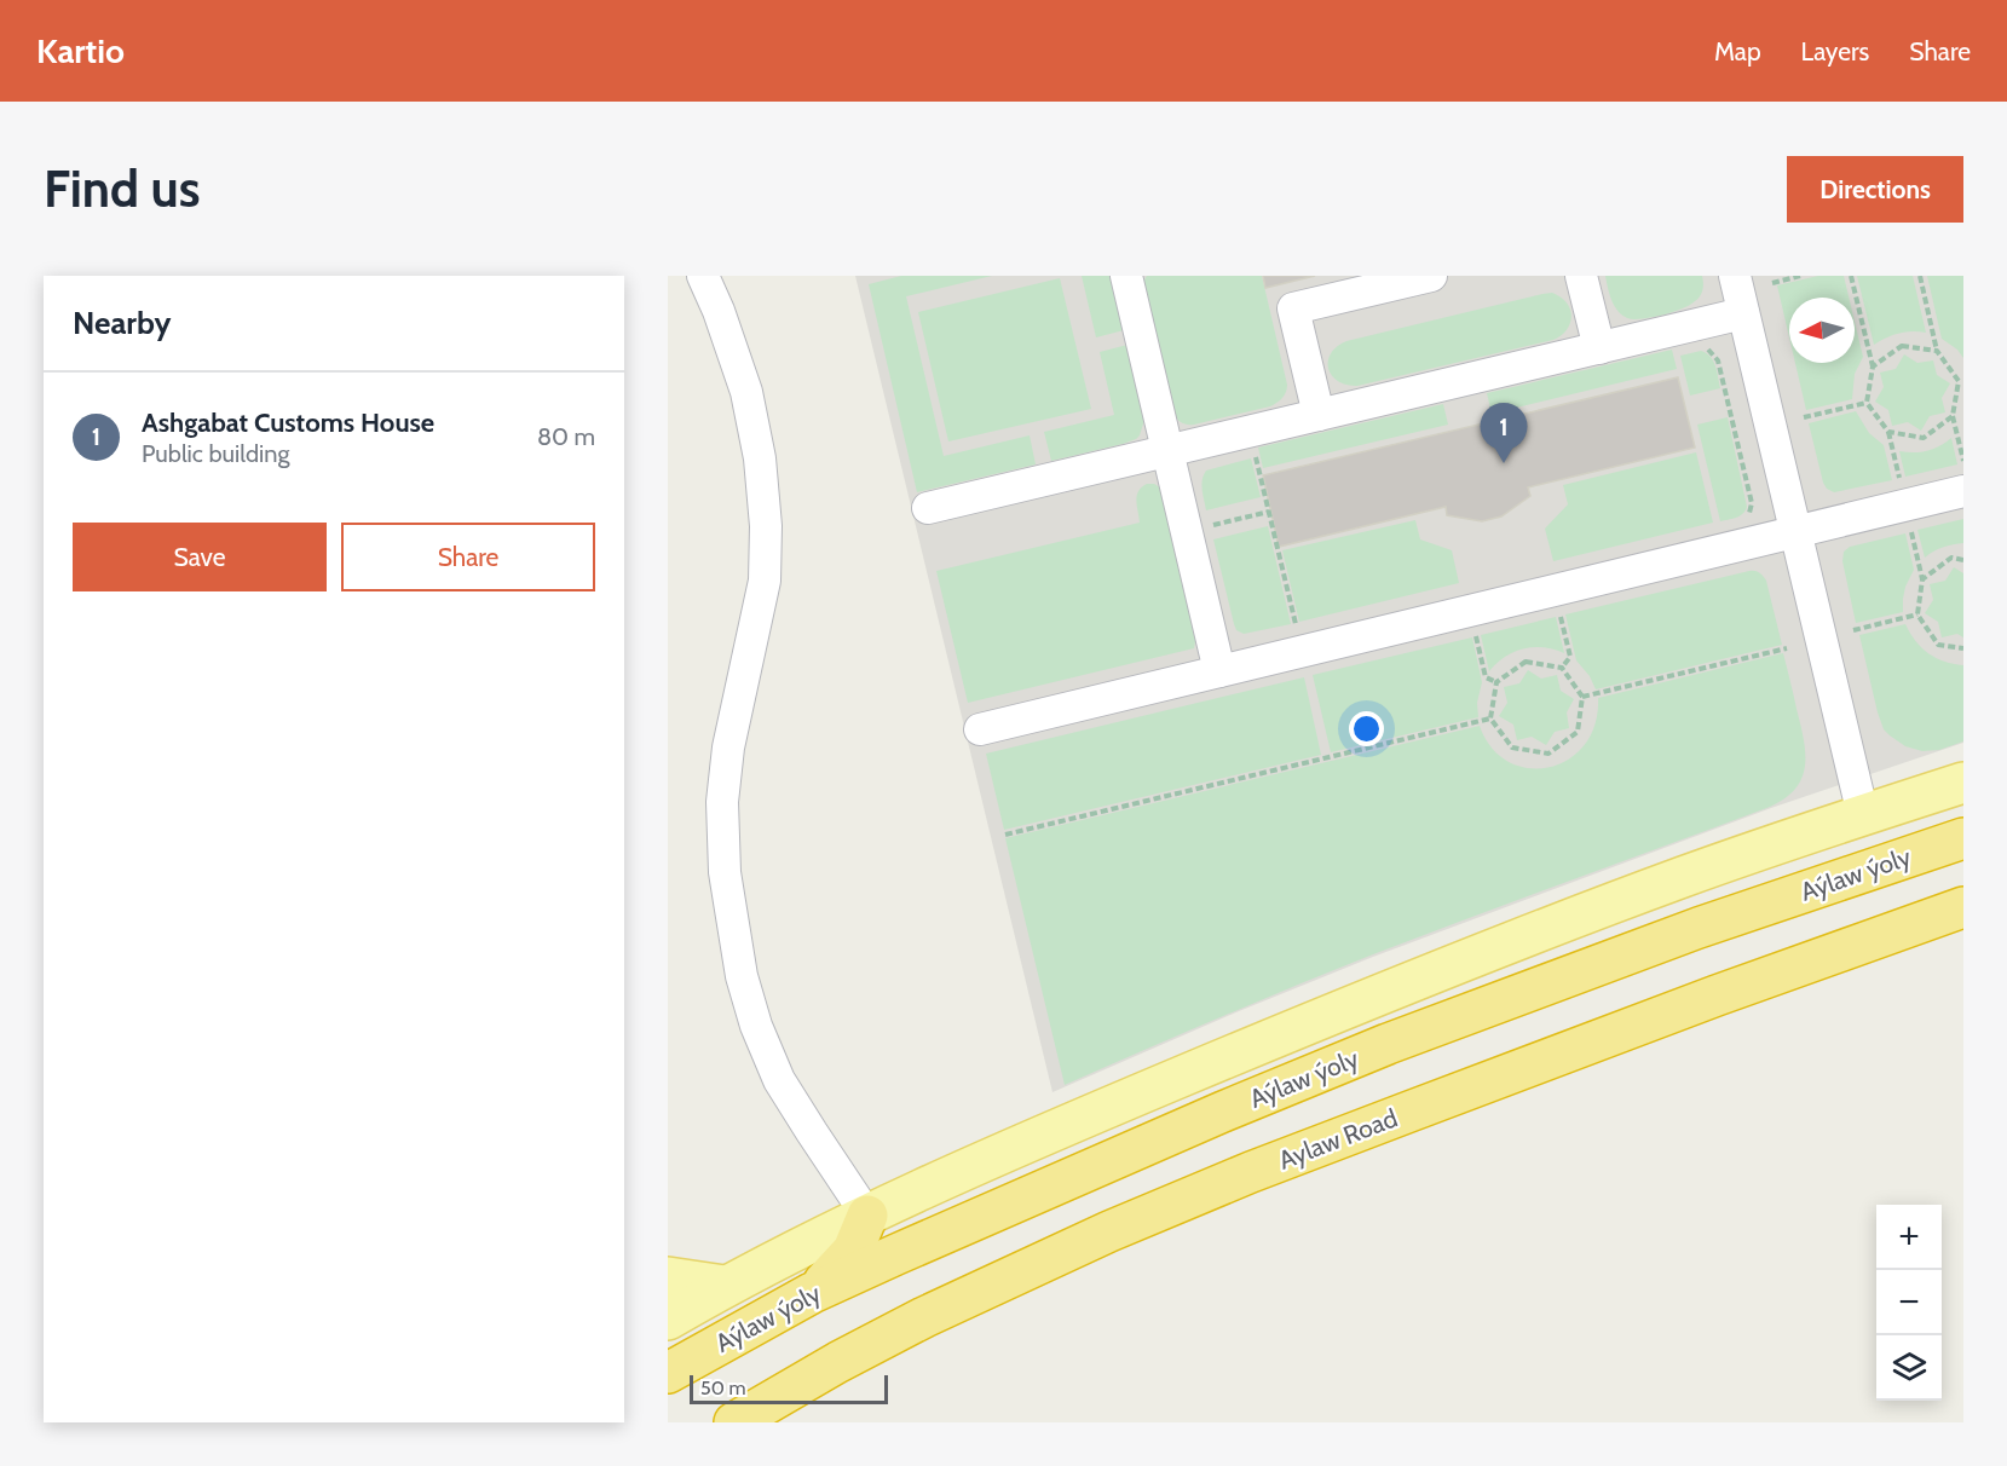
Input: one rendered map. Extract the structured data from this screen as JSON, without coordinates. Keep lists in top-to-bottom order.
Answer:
{
  "streets": {
    "highway": ["Aýlaw ýoly", "Aylaw Road"]
  },
  "scale_bar": "50 m",
  "north": "left",
  "page": {
    "header": "Kartio",
    "nav": ["Map", "Layers", "Share"],
    "buttons": [
      "Directions",
      ["Save", "Share"]
    ],
    "title": "Find us",
    "heading": "Nearby",
    "list": [
      {
        "mark": "1",
        "name": "Ashgabat Customs House",
        "note": "Public building",
        "value": "80 m"
      }
    ],
    "pins": "1",
    "map_buttons": ["+", "−"],
    "scale": "50 m"
  }
}
